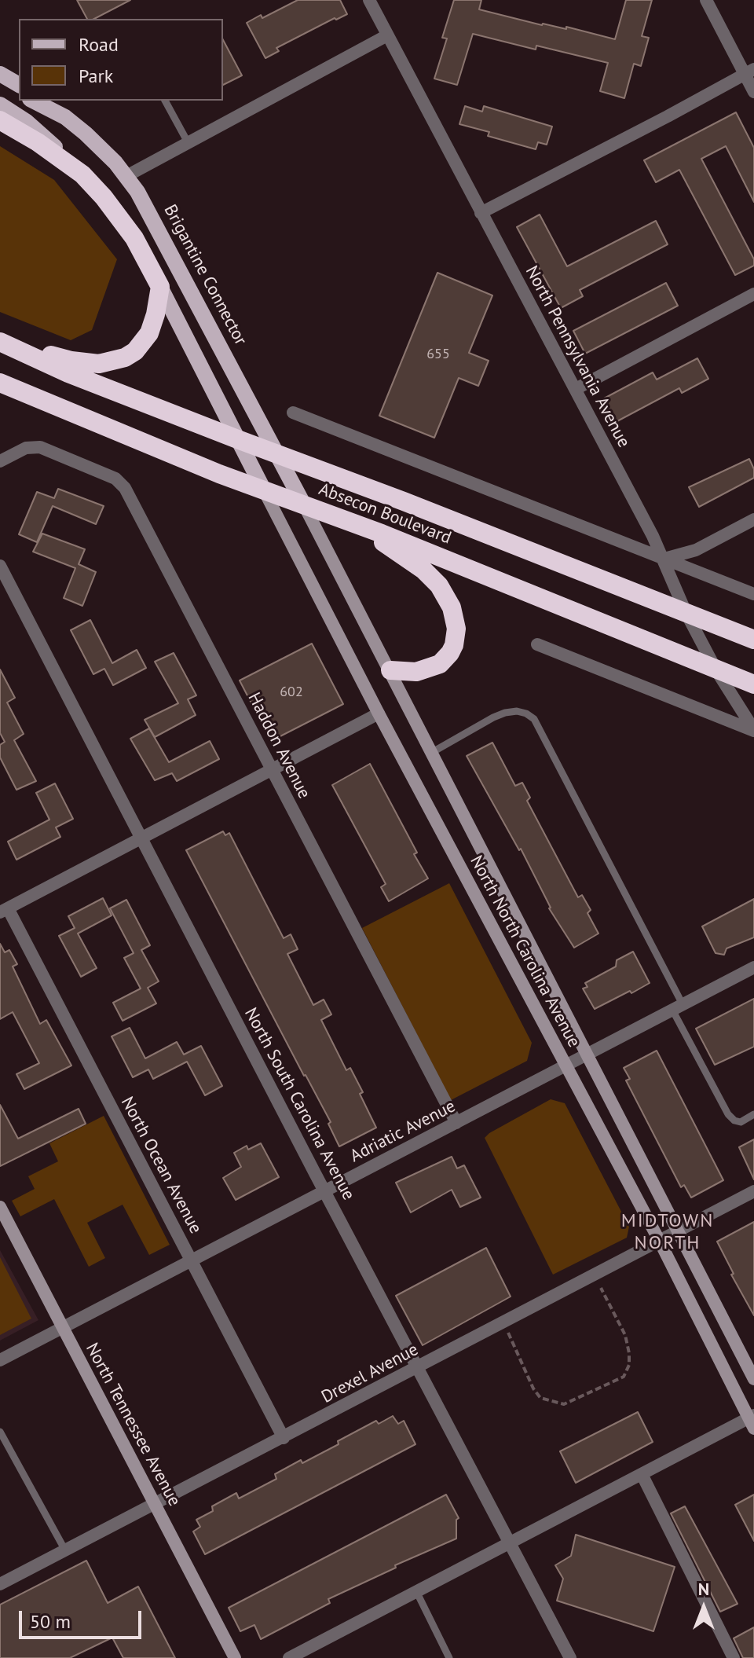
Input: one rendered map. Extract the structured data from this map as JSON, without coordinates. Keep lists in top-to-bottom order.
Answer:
{
  "streets": {
    "highway": ["Absecon Boulevard"],
    "main road": ["Brigantine Connector"],
    "street": [
      "North Pennsylvania Avenue",
      "Haddon Avenue",
      "North North Carolina Avenue",
      "North South Carolina Avenue",
      "Adriatic Avenue",
      "North Ocean Avenue",
      "Drexel Avenue",
      "North Tennessee Avenue"
    ]
  },
  "crossings": [
    ["Brigantine Connector", "Absecon Boulevard"],
    ["Brigantine Connector", "North North Carolina Avenue"],
    ["North Pennsylvania Avenue", "Absecon Boulevard"],
    ["Absecon Boulevard", "North North Carolina Avenue"],
    ["Haddon Avenue", "Adriatic Avenue"],
    ["North North Carolina Avenue", "Adriatic Avenue"],
    ["North North Carolina Avenue", "Drexel Avenue"],
    ["North South Carolina Avenue", "Adriatic Avenue"],
    ["North South Carolina Avenue", "Drexel Avenue"],
    ["Adriatic Avenue", "North Ocean Avenue"],
    ["Adriatic Avenue", "North Tennessee Avenue"],
    ["North Ocean Avenue", "Drexel Avenue"],
    ["Drexel Avenue", "North Tennessee Avenue"]
  ],
  "districts": ["MIDTOWN NORTH"],
  "house_numbers": ["655", "602"],
  "legend": ["Road", "Park"],
  "scale_bar": "50 m",
  "north": "top"
}
